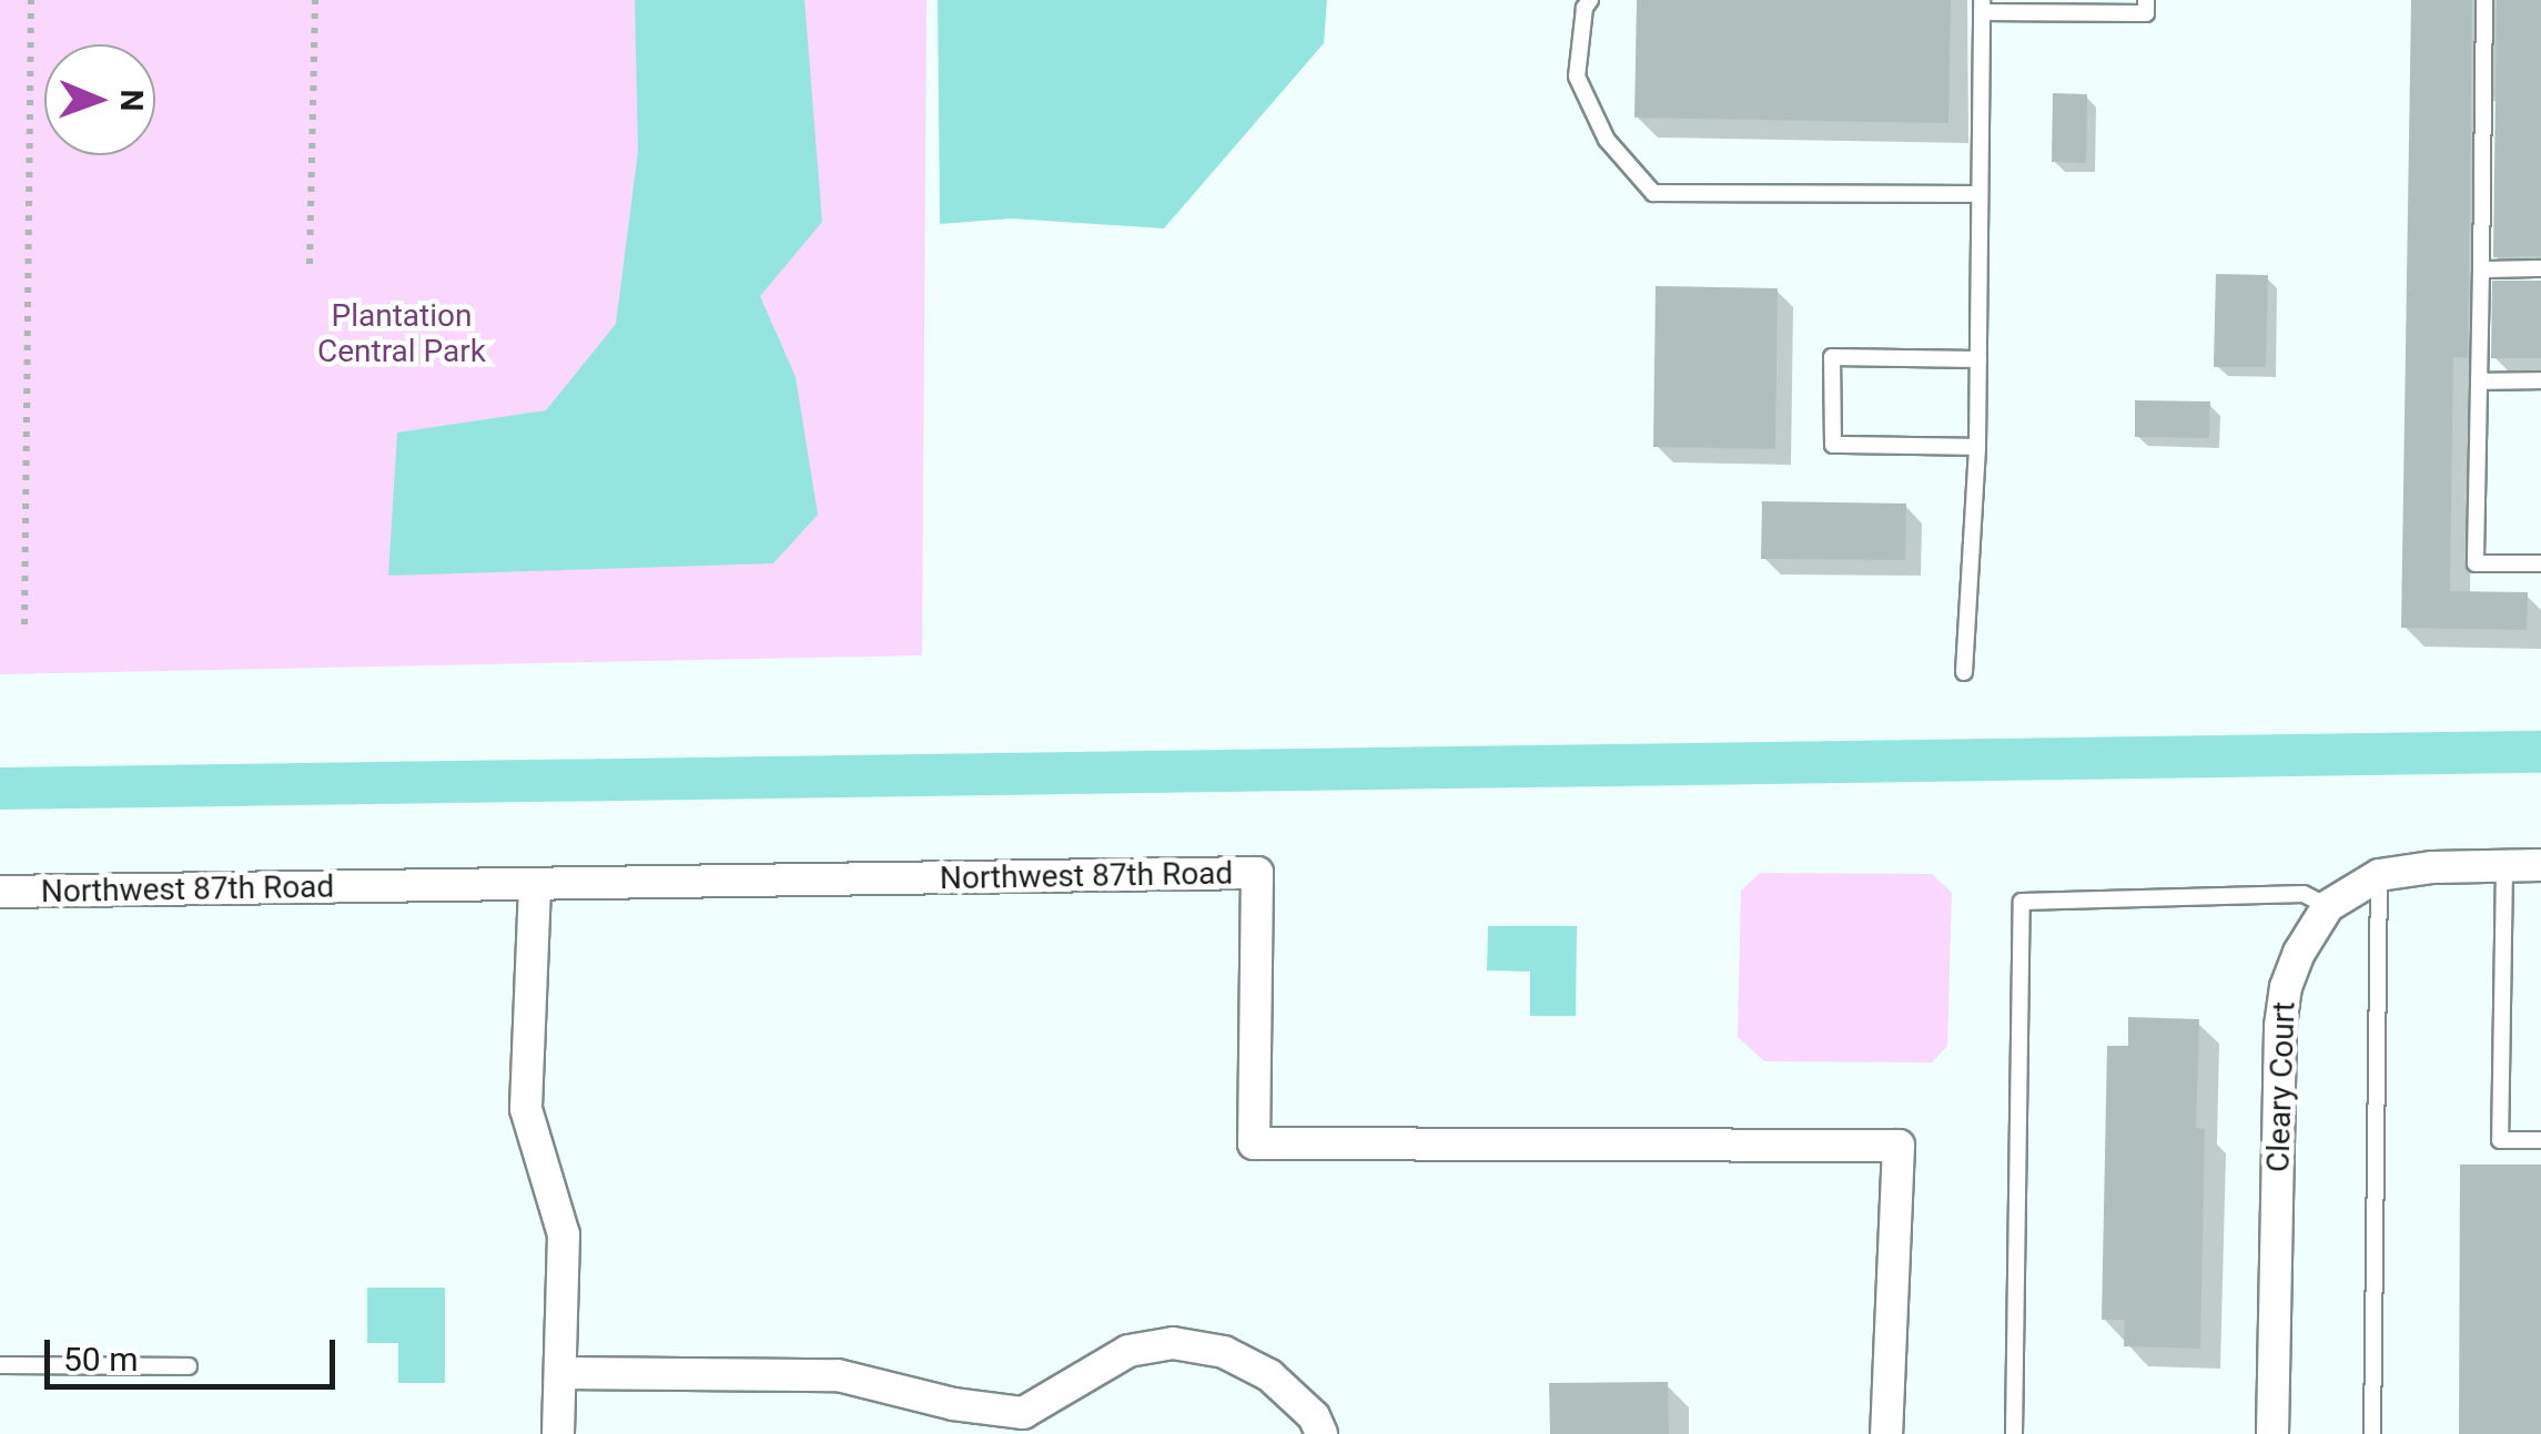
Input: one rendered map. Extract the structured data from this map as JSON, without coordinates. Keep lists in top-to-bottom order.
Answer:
{
  "streets": {
    "street": ["Northwest 87th Road", "Cleary Court"]
  },
  "parks": ["Plantation Central Park"],
  "scale_bar": "50 m",
  "north": "right"
}
